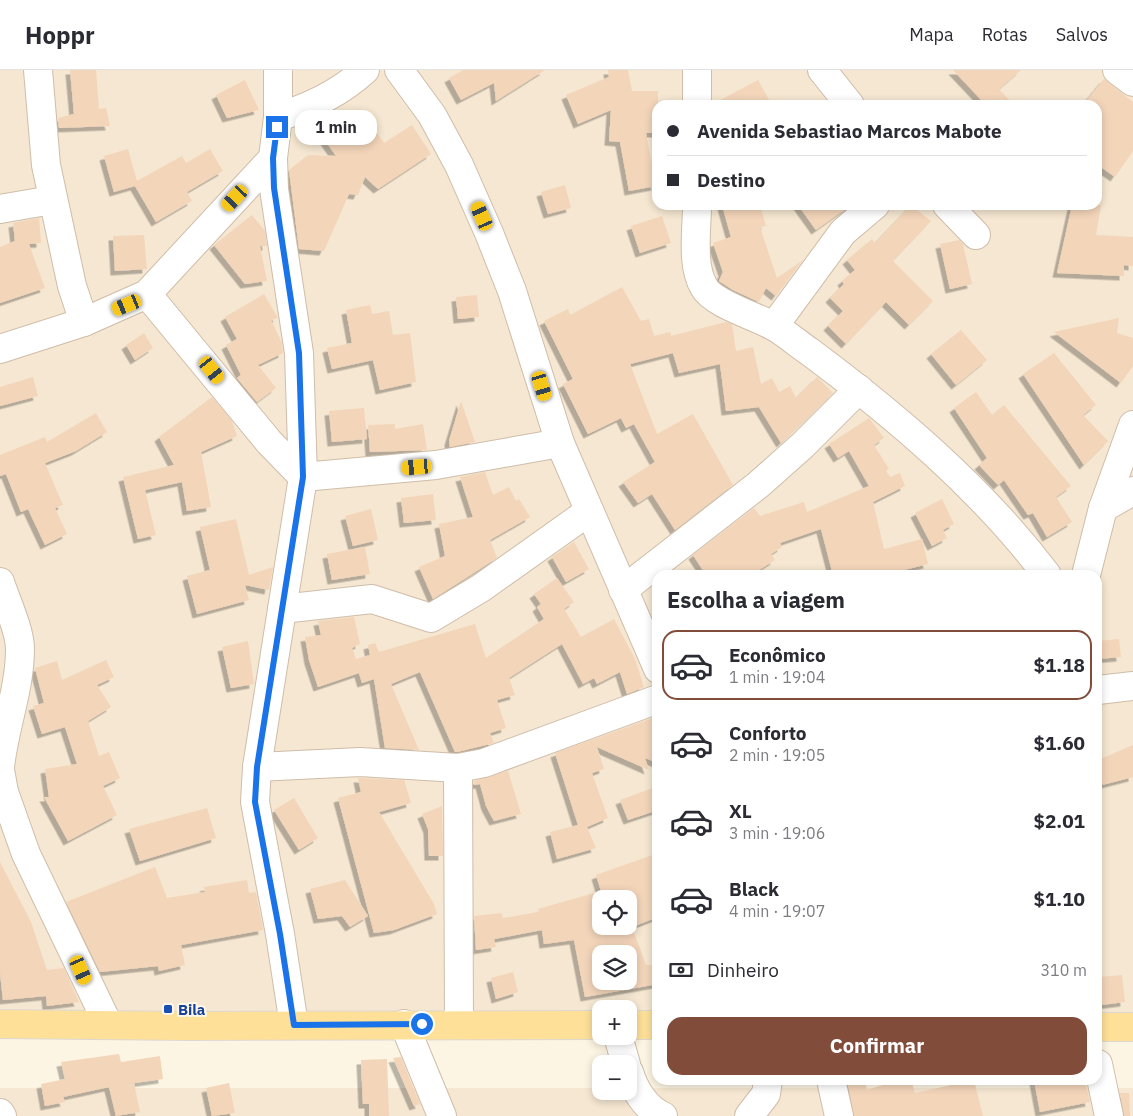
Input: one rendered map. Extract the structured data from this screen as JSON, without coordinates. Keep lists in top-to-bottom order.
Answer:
{
  "places": {
    "transit": ["Bila"]
  },
  "page": {
    "header": "Hoppr",
    "nav": ["Mapa", "Rotas", "Salvos"],
    "banner": ["Avenida Sebastiao Marcos Mabote", "Destino"],
    "bubble": "1 min",
    "heading": "Escolha a viagem",
    "list": [
      {
        "name": "Econômico",
        "note": "1 min · 19:04",
        "value": "$1.18"
      },
      {
        "name": "Conforto",
        "note": "2 min · 19:05",
        "value": "$1.60"
      },
      {
        "name": "XL",
        "note": "3 min · 19:06",
        "value": "$2.01"
      },
      {
        "name": "Black",
        "note": "4 min · 19:07",
        "value": "$1.10"
      }
    ],
    "map_buttons": ["+", "−"],
    "pay": ["Dinheiro", "310 m"],
    "buttons": "Confirmar"
  }
}
